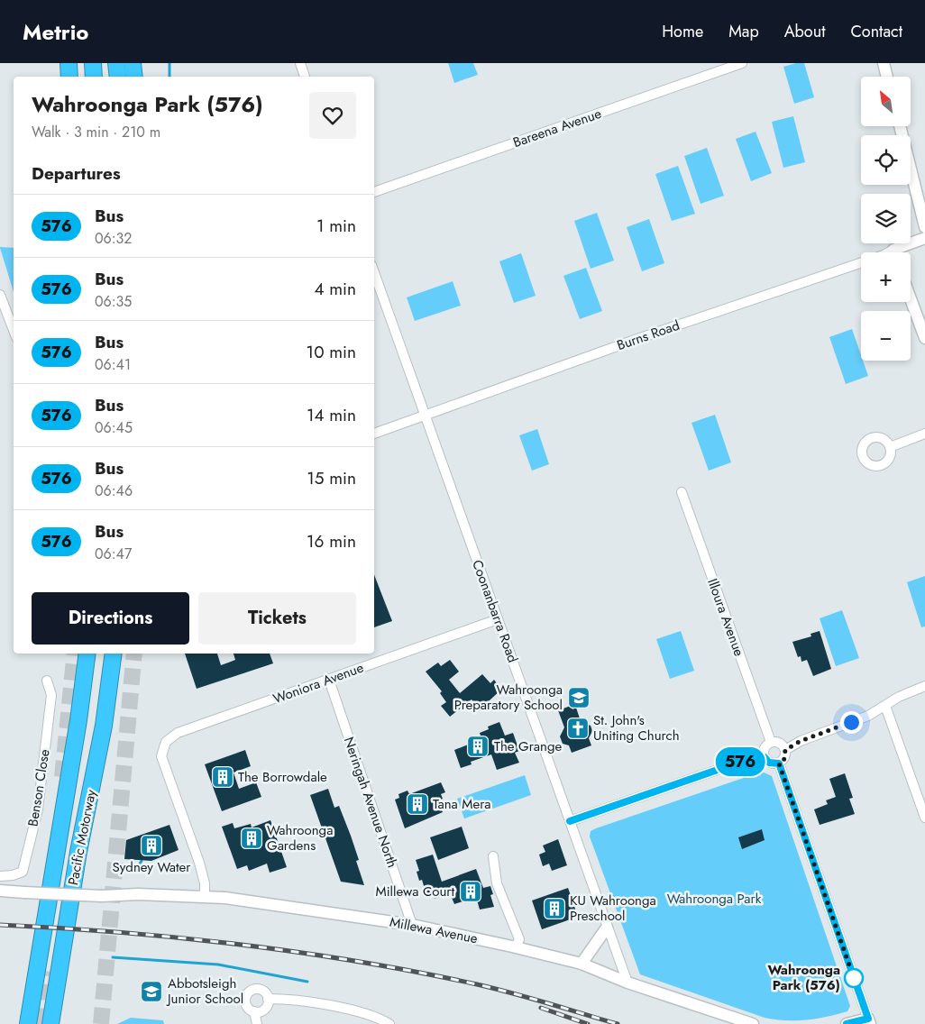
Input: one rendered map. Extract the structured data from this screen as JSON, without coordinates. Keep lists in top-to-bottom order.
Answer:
{
  "streets": {
    "highway": ["Pacific Motorway"],
    "street": [
      "Bareena Avenue",
      "Burns Road",
      "Coonanbarra Road",
      "Illoura Avenue",
      "Woniora Avenue",
      "Benson Close",
      "Neringah Avenue North",
      "Millewa Avenue"
    ]
  },
  "crossings": [
    ["Burns Road", "Coonanbarra Road"],
    ["Coonanbarra Road", "Woniora Avenue"],
    ["Coonanbarra Road", "Millewa Avenue"],
    ["Woniora Avenue", "Neringah Avenue North"],
    ["Woniora Avenue", "Millewa Avenue"],
    ["Neringah Avenue North", "Millewa Avenue"]
  ],
  "parks": ["Wahroonga Park"],
  "places": {
    "school or university": ["Wahroonga Preparatory School", "Abbotsleigh Junior School"],
    "church": ["St. John's Uniting Church"],
    "building": [
      "The Grange",
      "The Borrowdale",
      "Tana Mera",
      "Wahroonga Gardens",
      "Sydney Water",
      "Millewa Court",
      "KU Wahroonga Preschool"
    ],
    "other": ["Wahroonga Park (576)"]
  },
  "lines": ["bus line 576"],
  "north": "top left",
  "page": {
    "header": "Metrio",
    "nav": [
      "Home",
      "Map",
      "About",
      "Contact"
    ],
    "on_map": "576",
    "map_buttons": ["+", "−"],
    "heading": [
      ["Wahroonga Park (576)", "Walk · 3 min · 210 m"],
      "Departures"
    ],
    "list": [
      {
        "mark": "576",
        "name": "Bus",
        "note": "06:32",
        "value": "1 min"
      },
      {
        "mark": "576",
        "name": "Bus",
        "note": "06:35",
        "value": "4 min"
      },
      {
        "mark": "576",
        "name": "Bus",
        "note": "06:41",
        "value": "10 min"
      },
      {
        "mark": "576",
        "name": "Bus",
        "note": "06:45",
        "value": "14 min"
      },
      {
        "mark": "576",
        "name": "Bus",
        "note": "06:46",
        "value": "15 min"
      },
      {
        "mark": "576",
        "name": "Bus",
        "note": "06:47",
        "value": "16 min"
      }
    ],
    "buttons": ["Directions", "Tickets"]
  }
}
